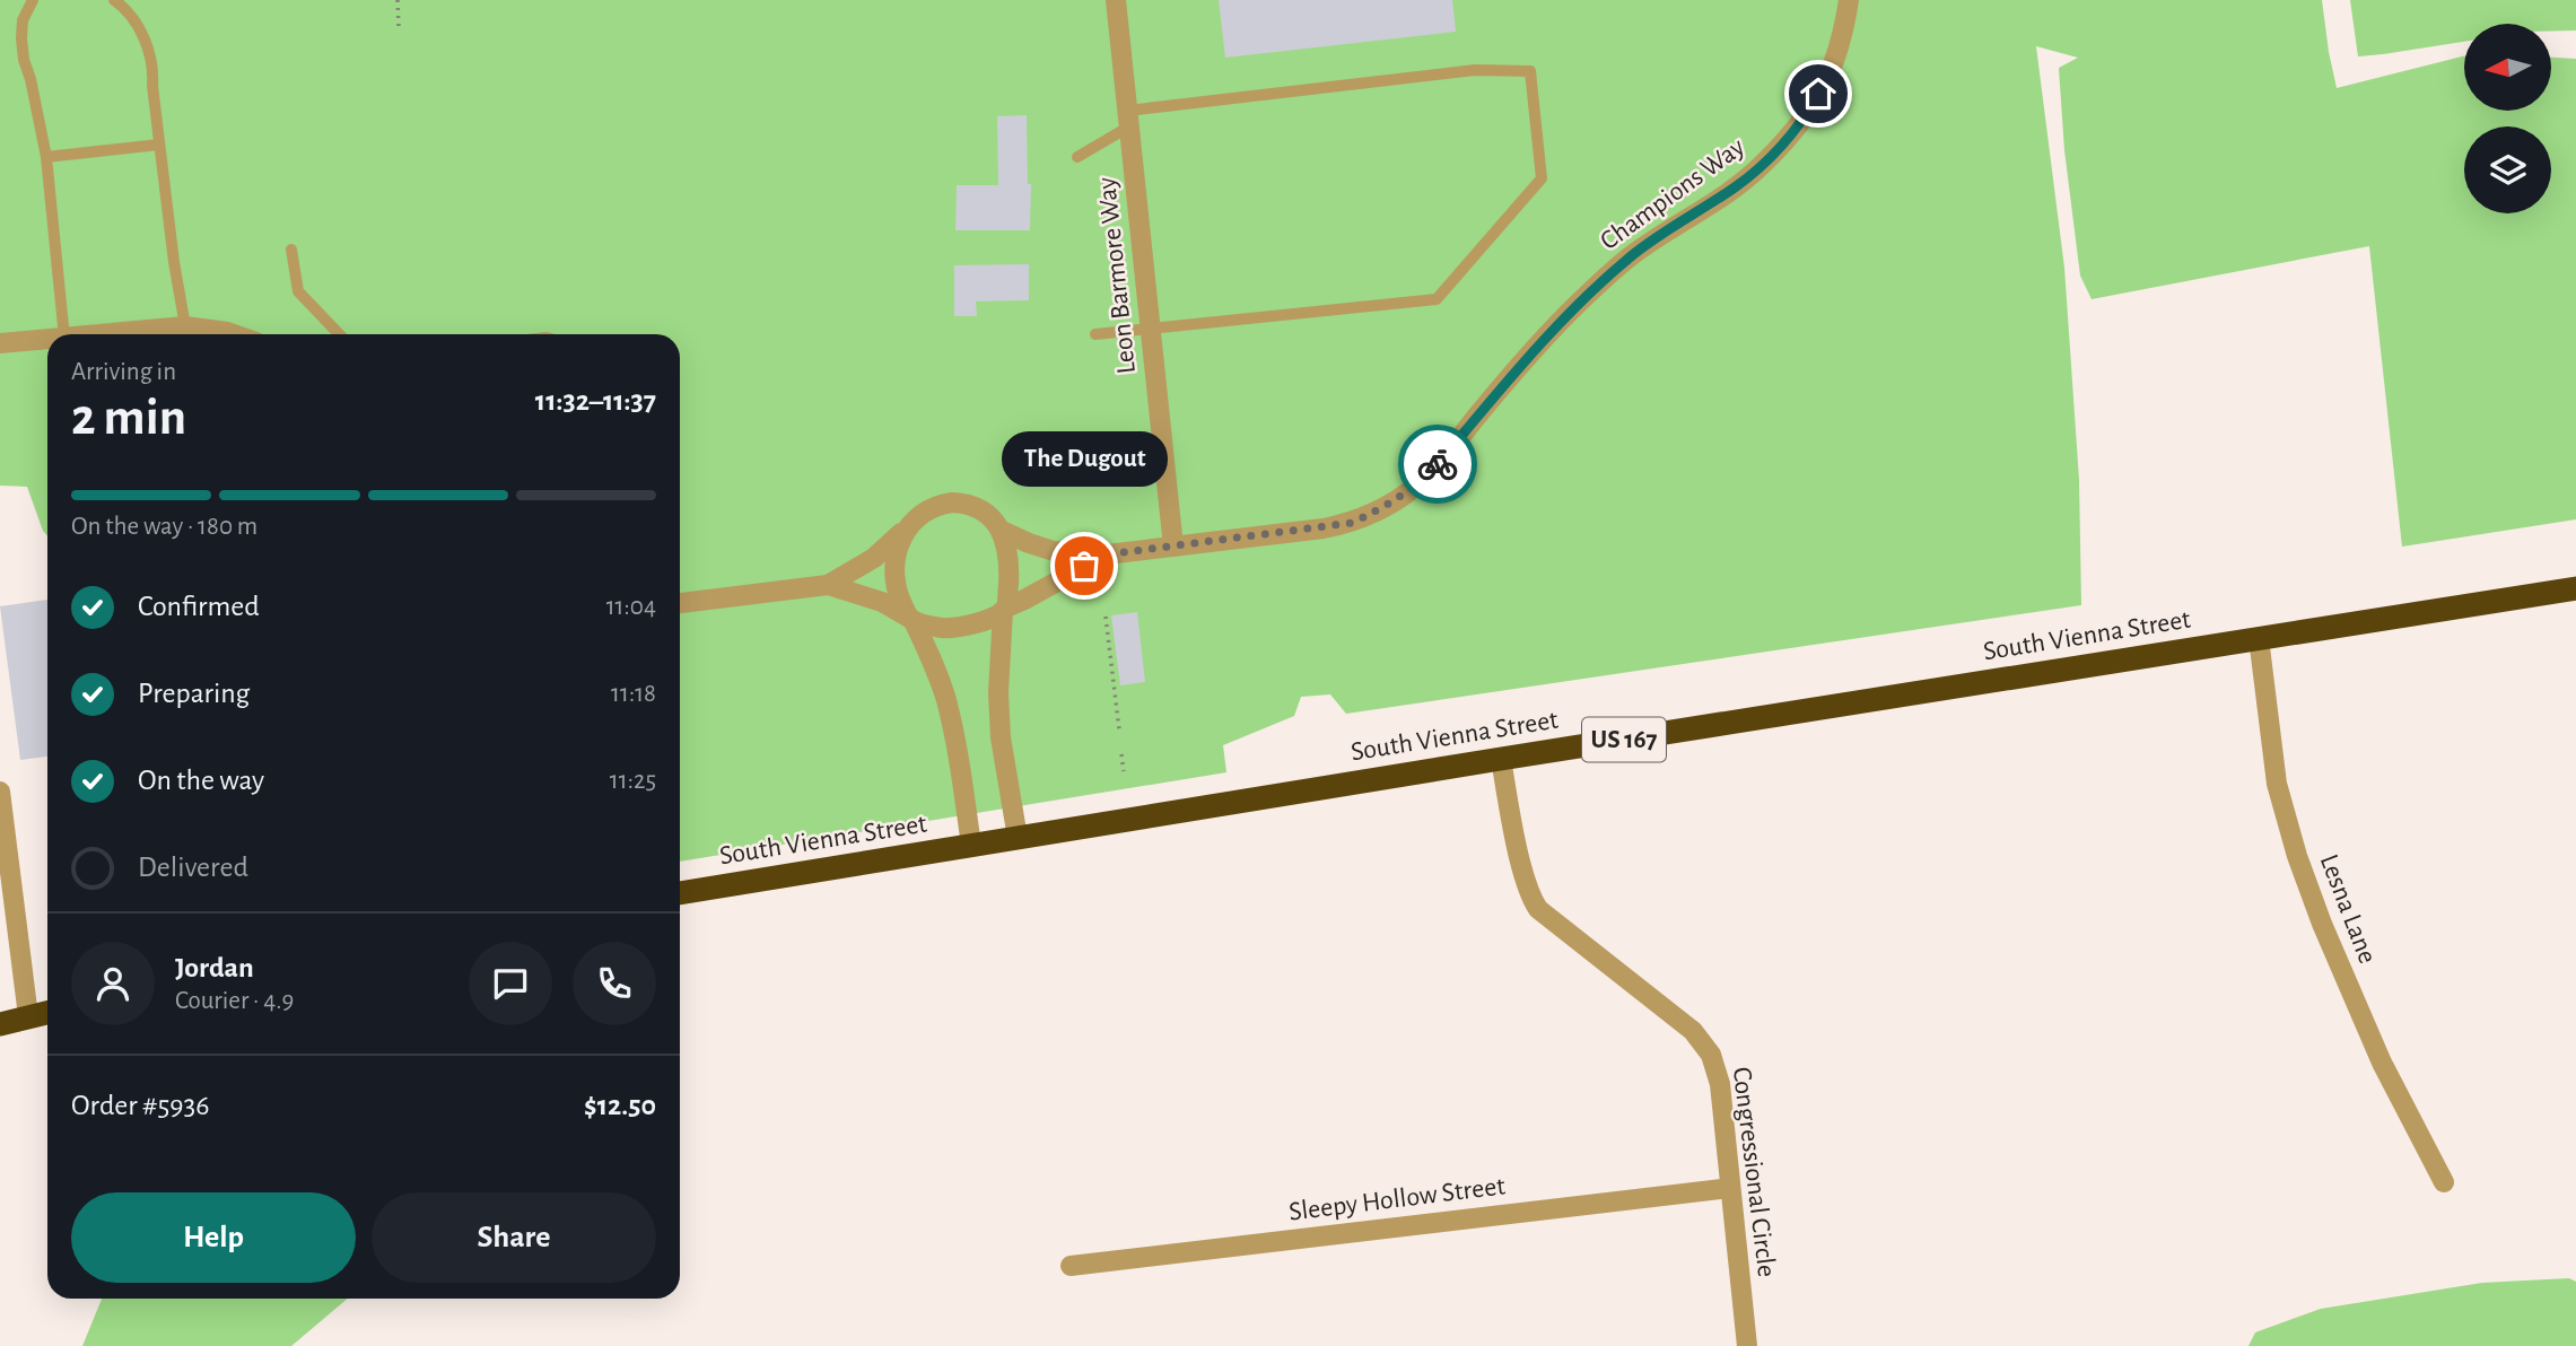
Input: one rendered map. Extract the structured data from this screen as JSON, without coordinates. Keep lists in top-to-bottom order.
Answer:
{
  "streets": {
    "highway": ["South Vienna Street", "US 167"],
    "street": [
      "Champions Way",
      "Leon Barmore Way",
      "Lesna Lane",
      "Congressional Circle",
      "Sleepy Hollow Street"
    ]
  },
  "crossings": [
    ["Champions Way", "Leon Barmore Way"],
    ["South Vienna Street", "Lesna Lane"],
    ["South Vienna Street", "Congressional Circle"],
    ["Congressional Circle", "Sleepy Hollow Street"]
  ],
  "places": ["The Dugout"],
  "north": "left",
  "page": {
    "heading": ["2 min", "Arriving in", "11:32–11:37"],
    "panel": [
      "Jordan",
      "Courier · 4.9",
      "Order #5936",
      "$12.50"
    ],
    "bubble": "The Dugout",
    "bar": "On the way · 180 m",
    "list": [
      ["Confirmed", "11:04"],
      ["Preparing", "11:18"],
      ["On the way", "11:25"],
      "Delivered"
    ],
    "buttons": ["Help", "Share"]
  }
}
